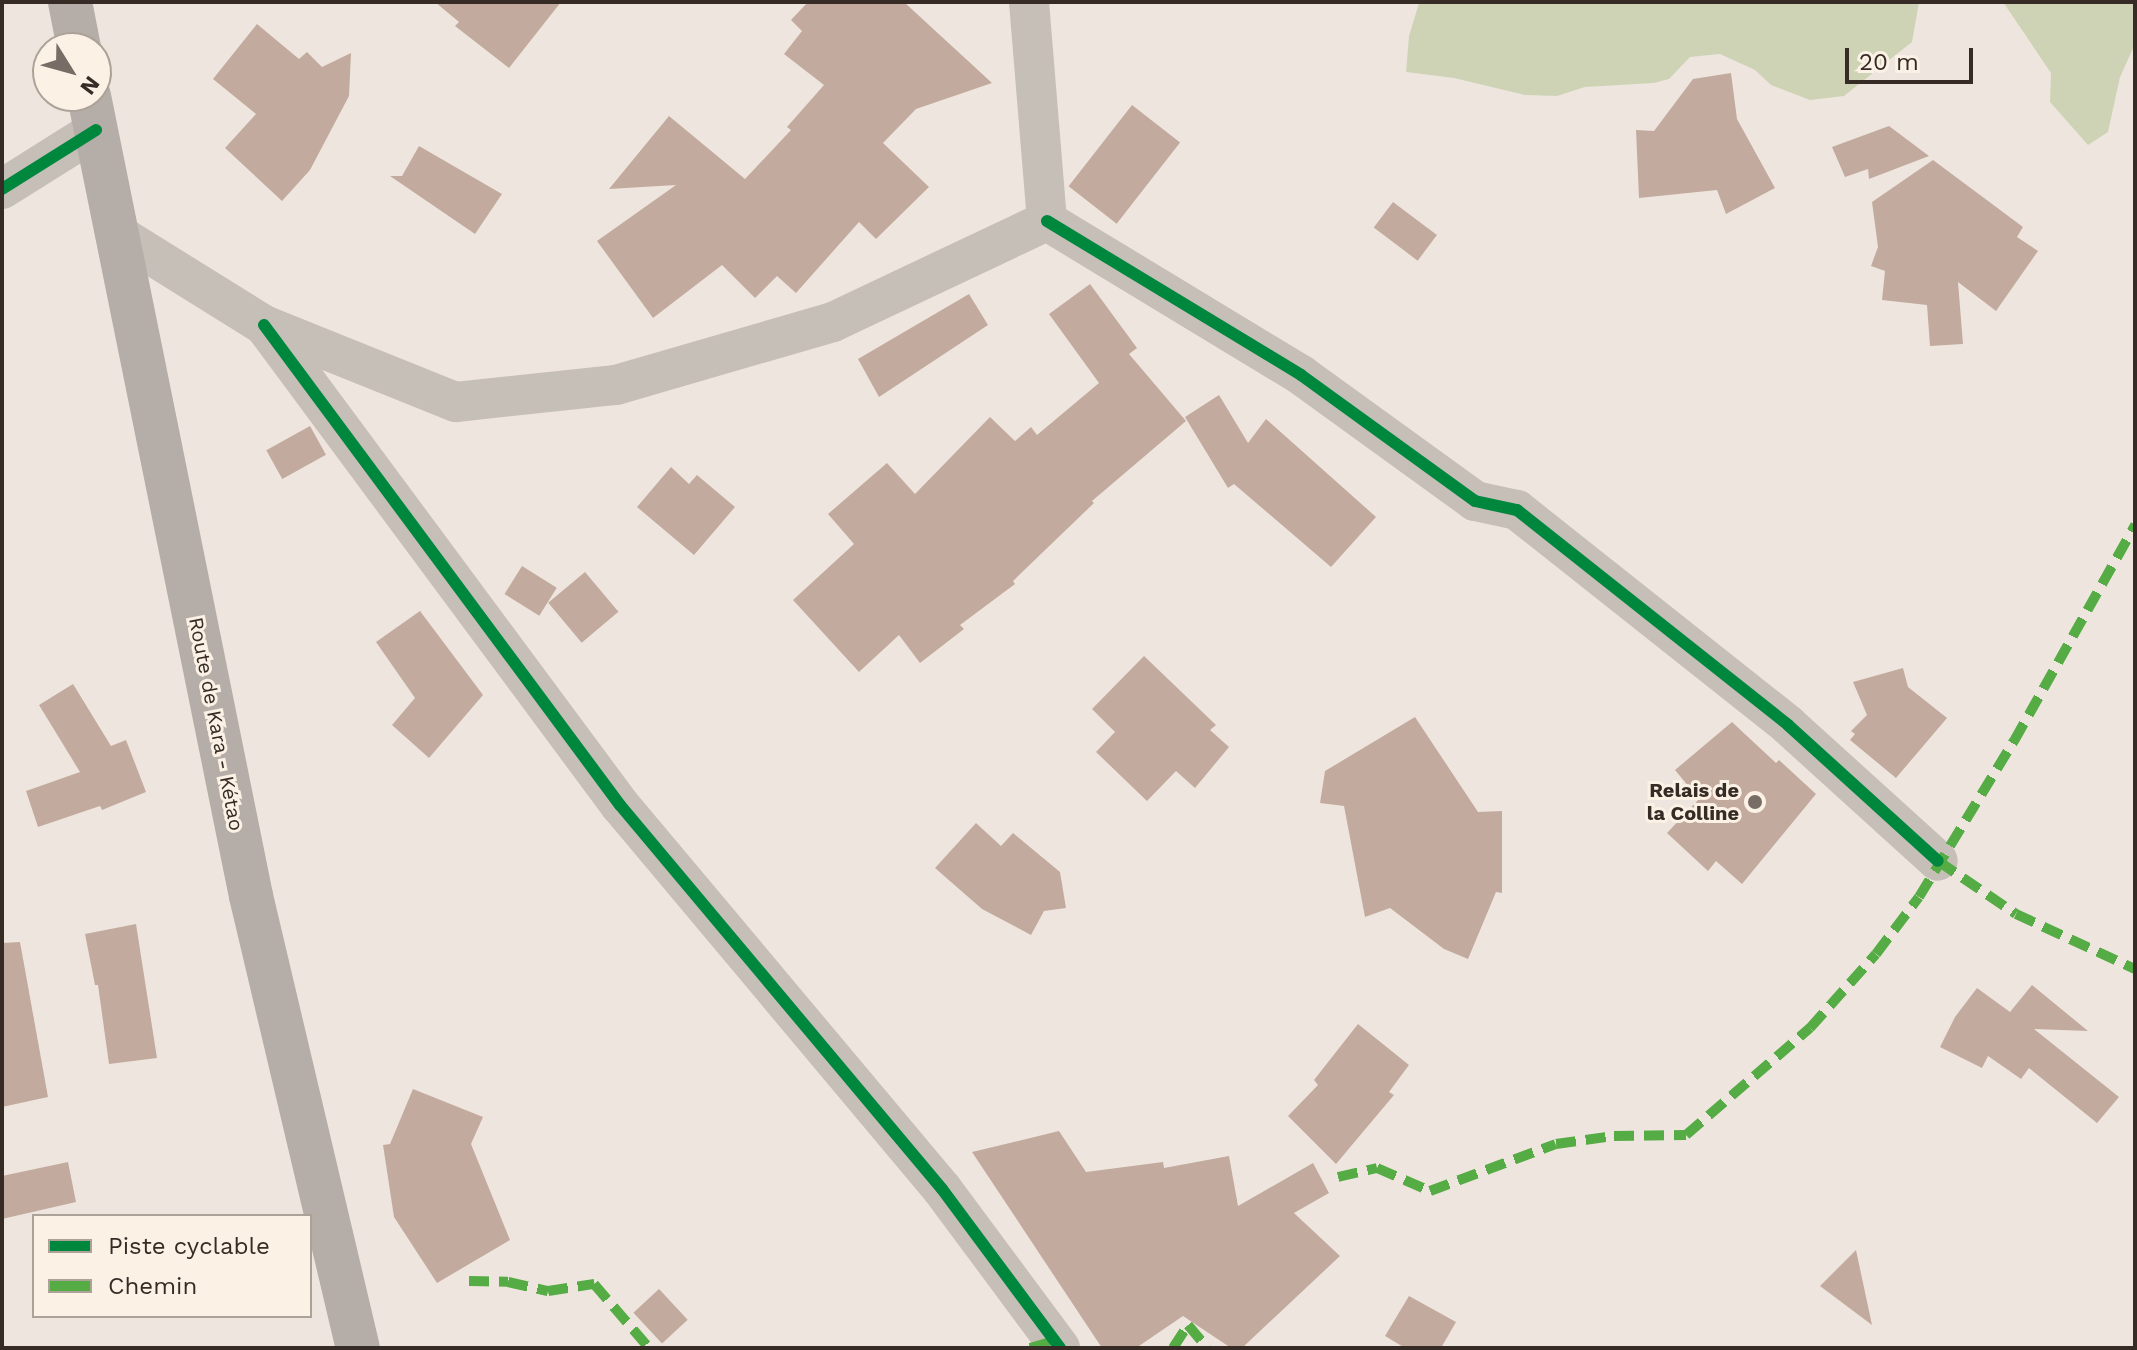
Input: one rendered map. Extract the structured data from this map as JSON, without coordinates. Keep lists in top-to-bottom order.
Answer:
{
  "streets": {
    "main road": ["Route de Kara - Kétao"]
  },
  "places": ["Relais de la Colline"],
  "legend": ["Piste cyclable", "Chemin"],
  "scale_bar": "20 m",
  "north": "bottom right"
}
